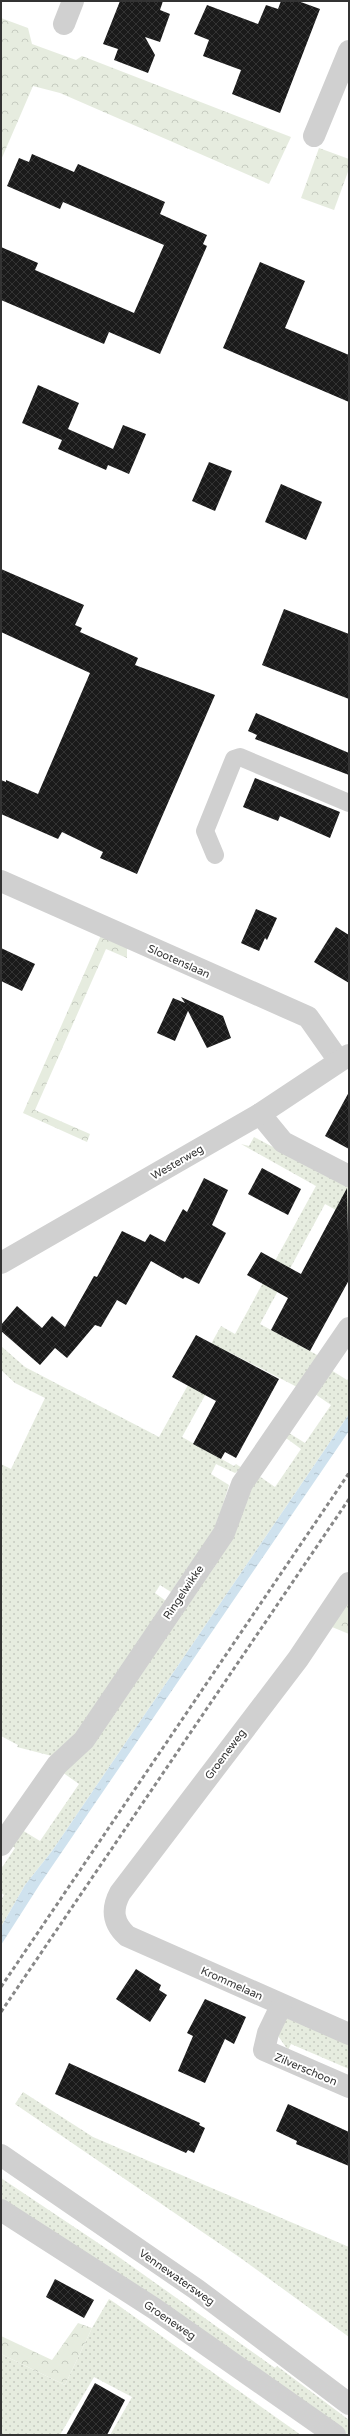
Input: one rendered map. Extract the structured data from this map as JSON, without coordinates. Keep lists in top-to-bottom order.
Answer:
{
  "streets": {
    "street": [
      "Slootenslaan",
      "Westerweg",
      "Ringelwikke",
      "Groeneweg",
      "Krommelaan",
      "Zilverschoon",
      "Vennewatersweg"
    ]
  },
  "crossings": [
    ["Slootenslaan", "Westerweg"],
    ["Groeneweg", "Krommelaan"],
    ["Krommelaan", "Zilverschoon"]
  ]
}
